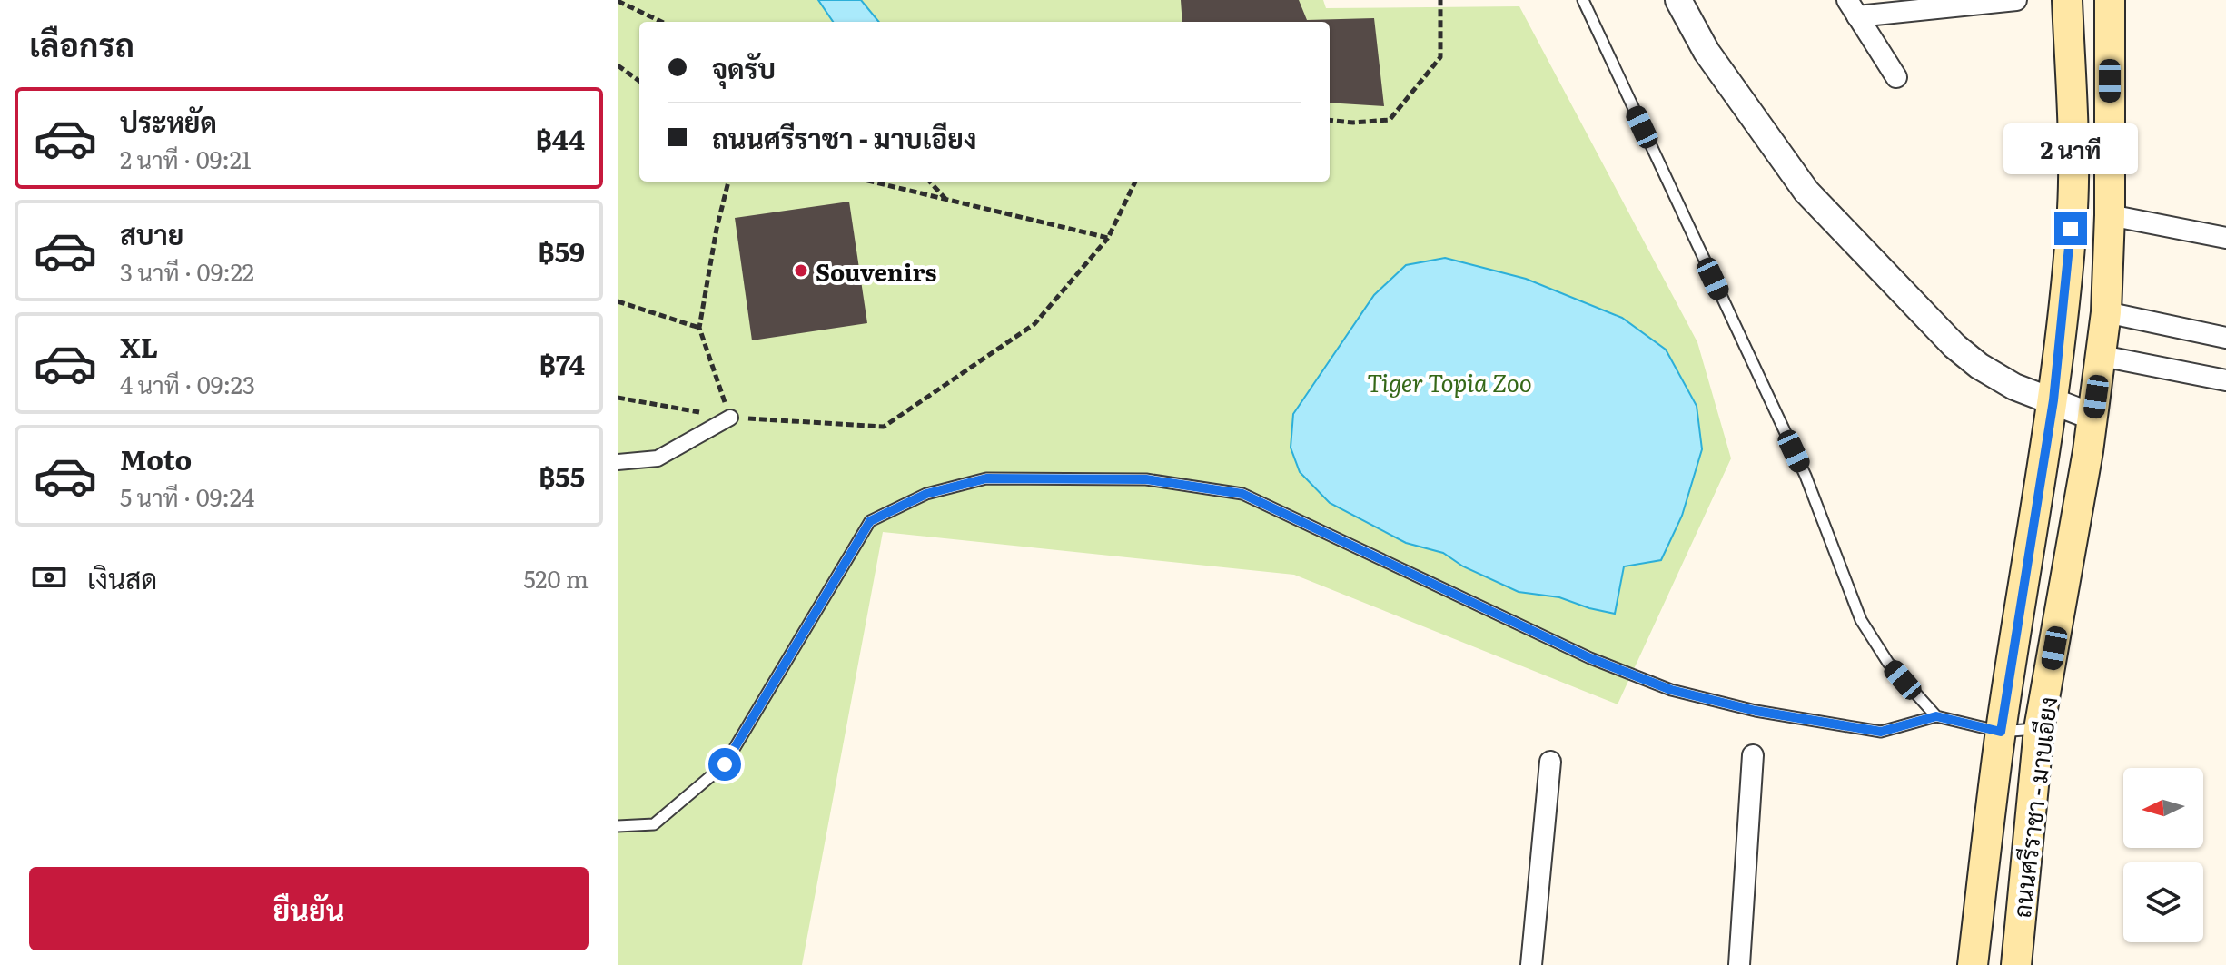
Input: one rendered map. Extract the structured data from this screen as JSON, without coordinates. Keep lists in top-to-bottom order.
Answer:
{
  "streets": {
    "main road": ["ถนนศรีราชา - มาบเอียง"]
  },
  "parks": ["Tiger Topia Zoo"],
  "places": ["Souvenirs"],
  "north": "left",
  "page": {
    "heading": "เลือกรถ",
    "banner": ["จุดรับ", "ถนนศรีราชา - มาบเอียง"],
    "list": [
      {
        "name": "ประหยัด",
        "note": "2 นาที · 09:21",
        "value": "฿44"
      },
      {
        "name": "สบาย",
        "note": "3 นาที · 09:22",
        "value": "฿59"
      },
      {
        "name": "XL",
        "note": "4 นาที · 09:23",
        "value": "฿74"
      },
      {
        "name": "Moto",
        "note": "5 นาที · 09:24",
        "value": "฿55"
      }
    ],
    "bubble": "2 นาที",
    "pay": ["เงินสด", "520 m"],
    "buttons": "ยืนยัน"
  }
}
